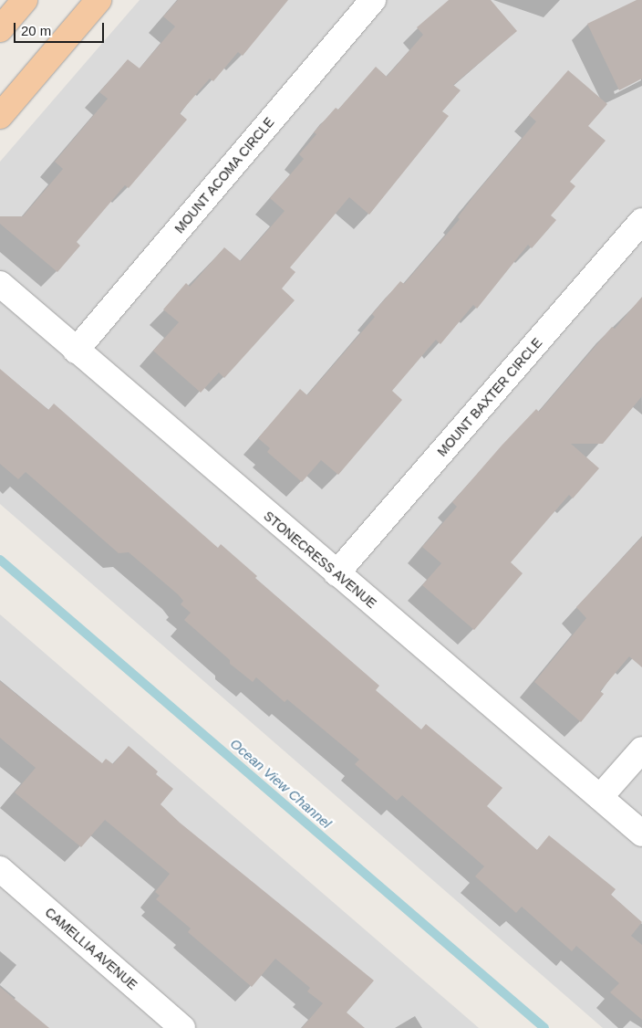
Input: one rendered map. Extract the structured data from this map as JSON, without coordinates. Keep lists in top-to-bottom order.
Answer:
{
  "streets": {
    "street": [
      "MOUNT ACOMA CIRCLE",
      "MOUNT BAXTER CIRCLE",
      "STONECRESS AVENUE",
      "CAMELLIA AVENUE"
    ]
  },
  "crossings": [
    ["MOUNT ACOMA CIRCLE", "STONECRESS AVENUE"],
    ["MOUNT BAXTER CIRCLE", "STONECRESS AVENUE"]
  ],
  "water": ["Ocean View Channel"],
  "scale_bar": "20 m"
}
